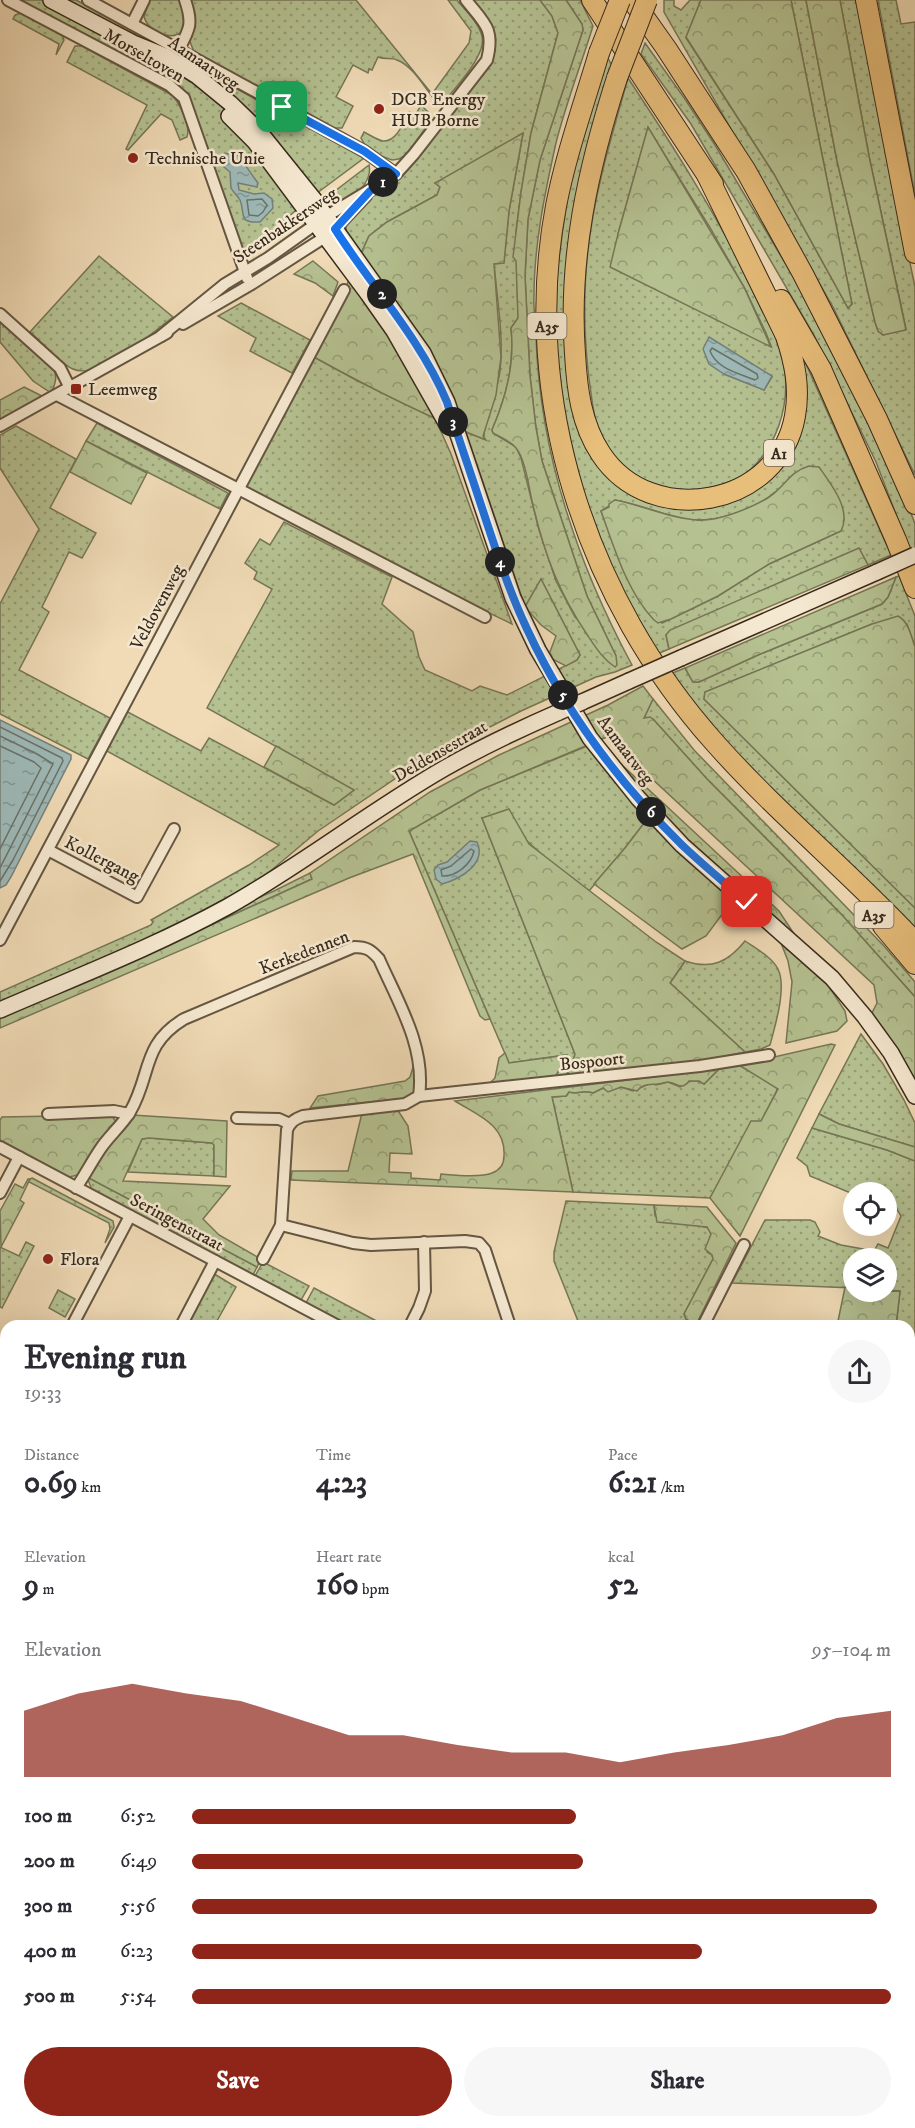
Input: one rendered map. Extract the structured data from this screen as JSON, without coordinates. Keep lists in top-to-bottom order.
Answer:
{
  "streets": {
    "highway": ["A35", "A1"],
    "main road": ["Aamaatweg", "Deldensestraat"],
    "street": [
      "Morseltoven",
      "Steenbakkersweg",
      "Veldovenweg",
      "Kollergang",
      "Kerkedennen",
      "Bospoort",
      "Seringenstraat"
    ]
  },
  "crossings": [
    ["Morseltoven", "Steenbakkersweg"],
    ["Aamaatweg", "Steenbakkersweg"],
    ["Veldovenweg", "Kollergang"],
    ["Kerkedennen", "Bospoort"],
    ["Kerkedennen", "Seringenstraat"]
  ],
  "places": {
    "other": ["DCB Energy HUB Borne", "Technische Unie", "Flora"],
    "transit": ["Leemweg"]
  },
  "page": {
    "pins": [
      "1",
      "2",
      "3",
      "4",
      "5",
      "6"
    ],
    "heading": ["Evening run", "19:33"],
    "stats": [
      ["Distance", "0.69 km"],
      ["Time", "4:23"],
      ["Pace", "6:21 /km"],
      ["Elevation", "9 m"],
      ["Heart rate", "160 bpm"],
      ["kcal", "52"]
    ],
    "chart": ["Elevation", "95–104 m"],
    "list": [
      {
        "name": "100 m",
        "note": "6:52"
      },
      {
        "name": "200 m",
        "note": "6:49"
      },
      {
        "name": "300 m",
        "note": "5:56"
      },
      {
        "name": "400 m",
        "note": "6:23"
      },
      {
        "name": "500 m",
        "note": "5:54"
      }
    ],
    "buttons": ["Save", "Share"]
  }
}
